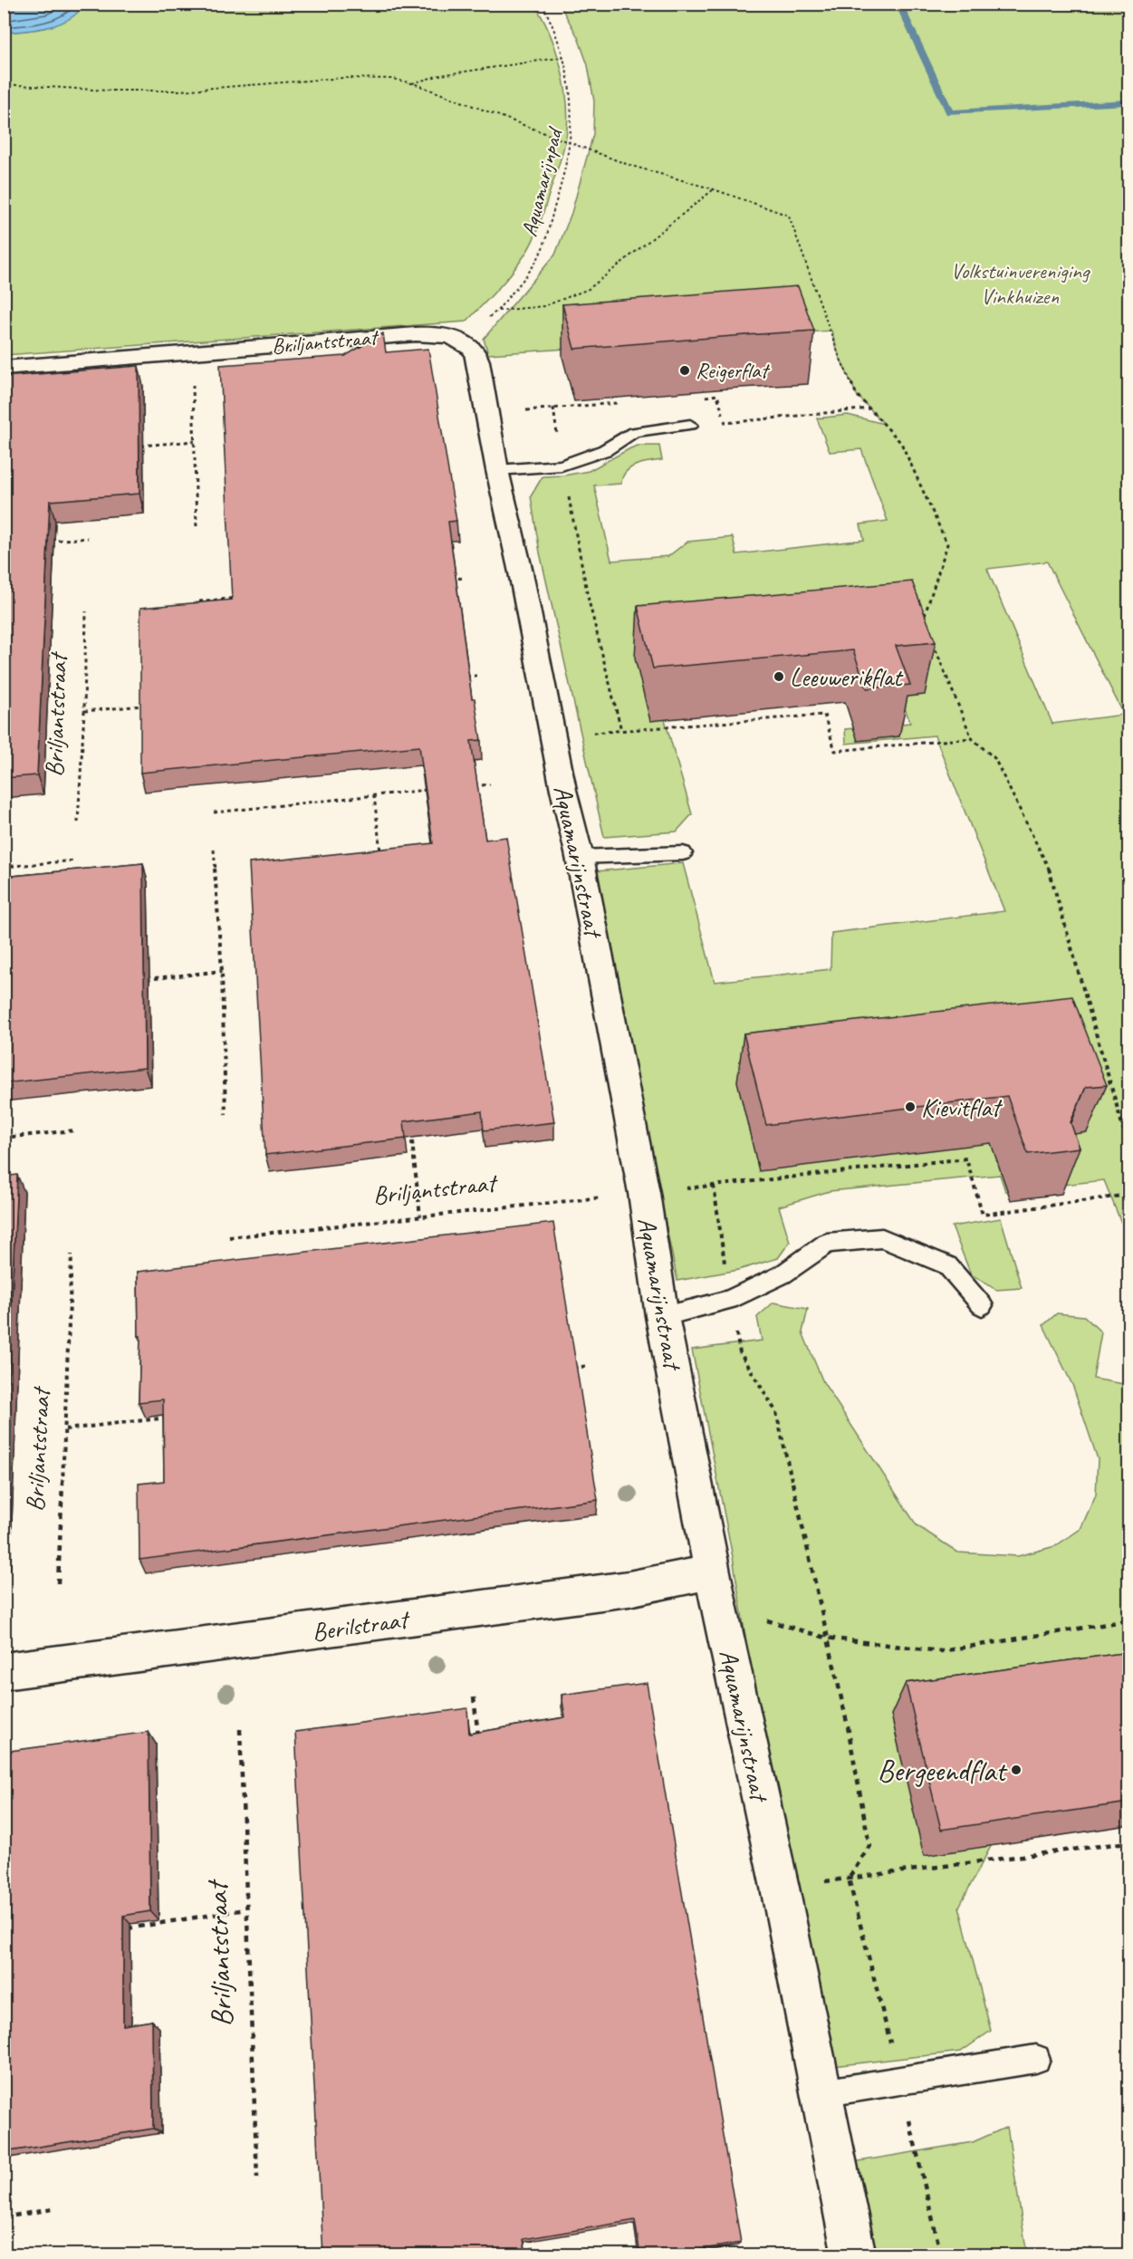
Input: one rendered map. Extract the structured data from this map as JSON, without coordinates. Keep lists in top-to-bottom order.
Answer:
{
  "streets": {
    "street": ["Briljantstraat", "Aquamarijnstraat", "Berilstraat"],
    "path": ["Aquamarijnpad"]
  },
  "crossings": [
    ["Aquamarijnpad", "Briljantstraat"],
    ["Aquamarijnpad", "Aquamarijnstraat"],
    ["Briljantstraat", "Aquamarijnstraat"],
    ["Aquamarijnstraat", "Berilstraat"]
  ],
  "parks": ["Volkstuinvereniging Vinkhuizen"],
  "places": [
    "Reigerflat",
    "Leeuwerikflat",
    "Kievitflat",
    "Bergeendflat"
  ]
}
